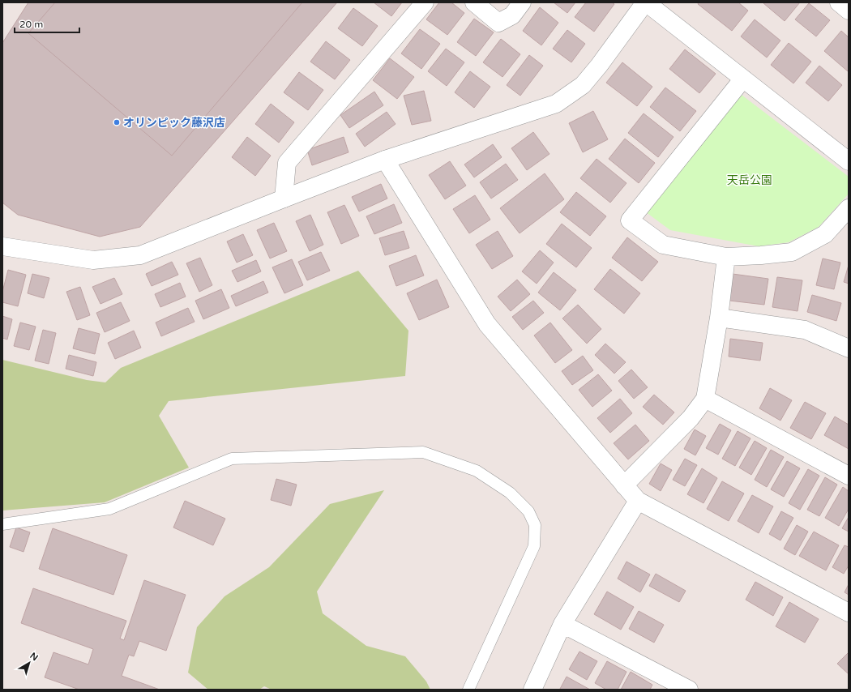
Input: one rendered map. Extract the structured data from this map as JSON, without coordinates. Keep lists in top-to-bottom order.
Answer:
{
  "parks": ["天岳公園"],
  "places": ["オリンピック藤沢店"],
  "scale_bar": "20 m",
  "north": "top right"
}
